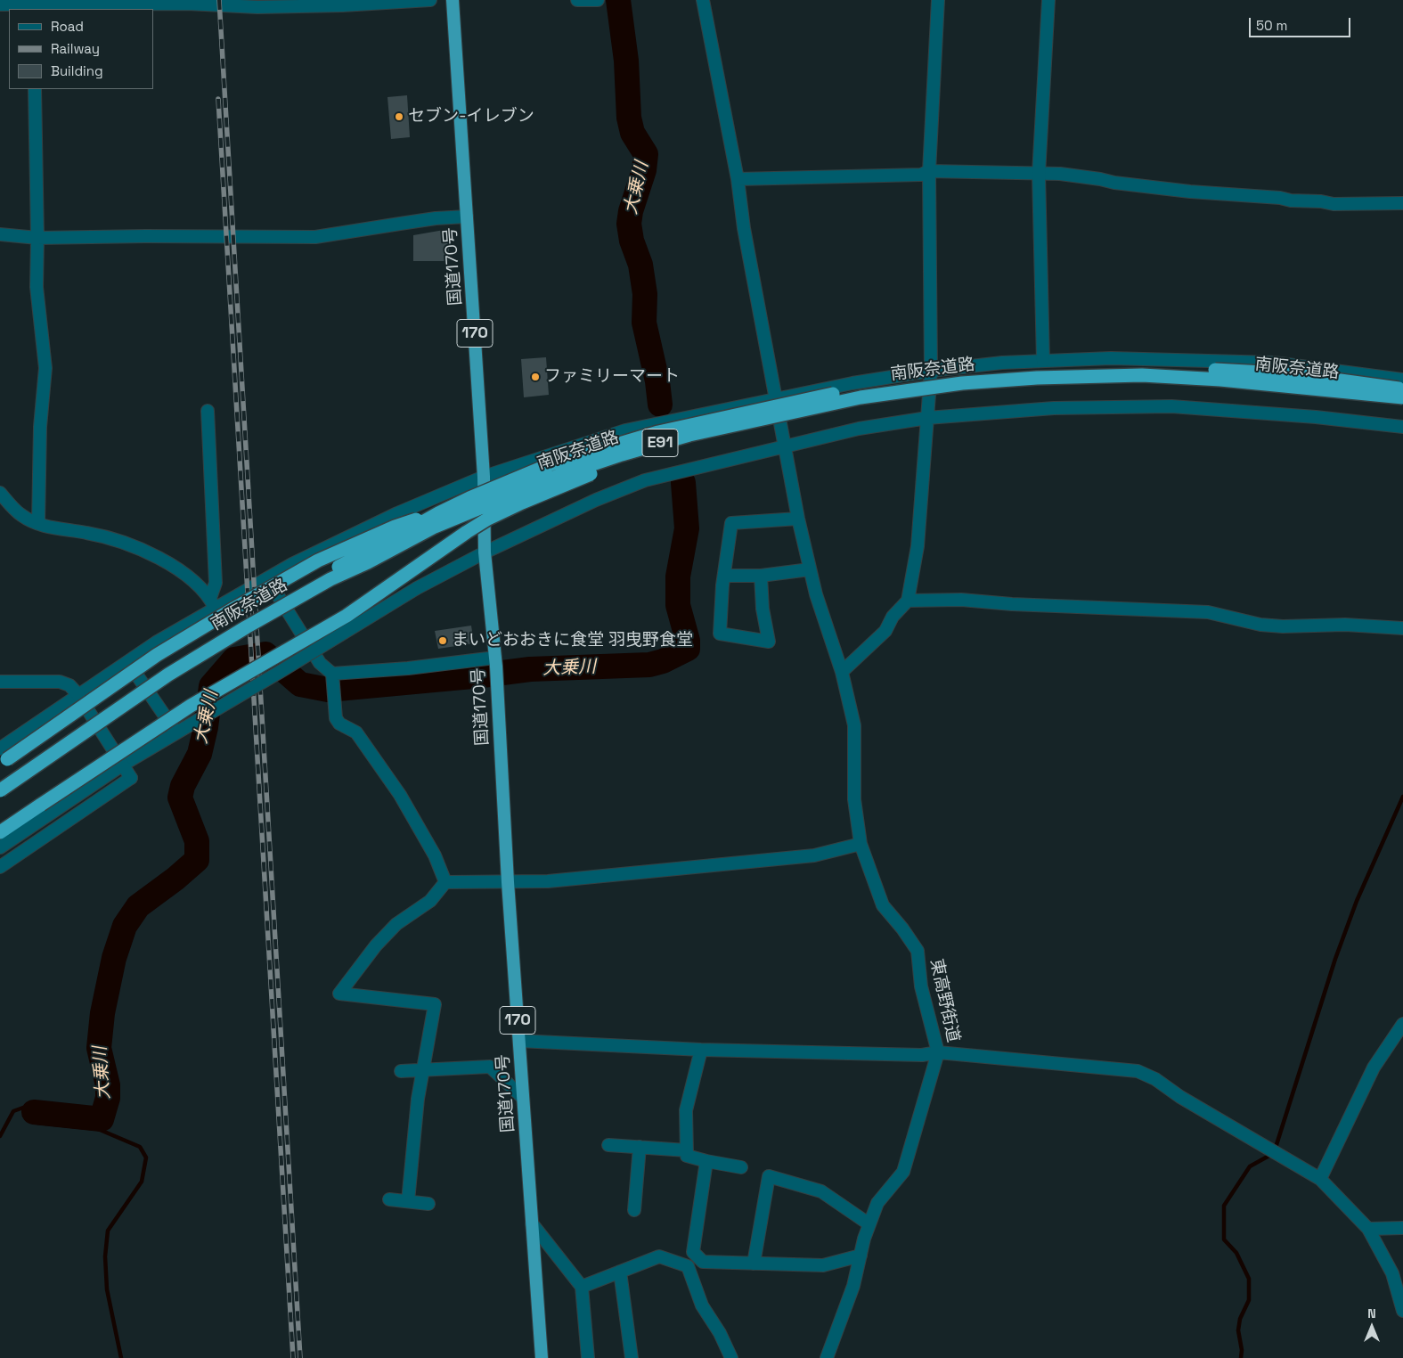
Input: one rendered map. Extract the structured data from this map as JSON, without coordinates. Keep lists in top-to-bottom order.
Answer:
{
  "streets": {
    "highway": [
      "国道170号",
      "170",
      "南阪奈道路",
      "E91"
    ],
    "street": ["東高野街道"]
  },
  "water": ["大乗川"],
  "places": ["セブン-イレブン", "ファミリーマート", "まいどおおきに食堂 羽曳野食堂"],
  "legend": ["Road", "Railway", "Building"],
  "scale_bar": "50 m",
  "north": "top"
}
